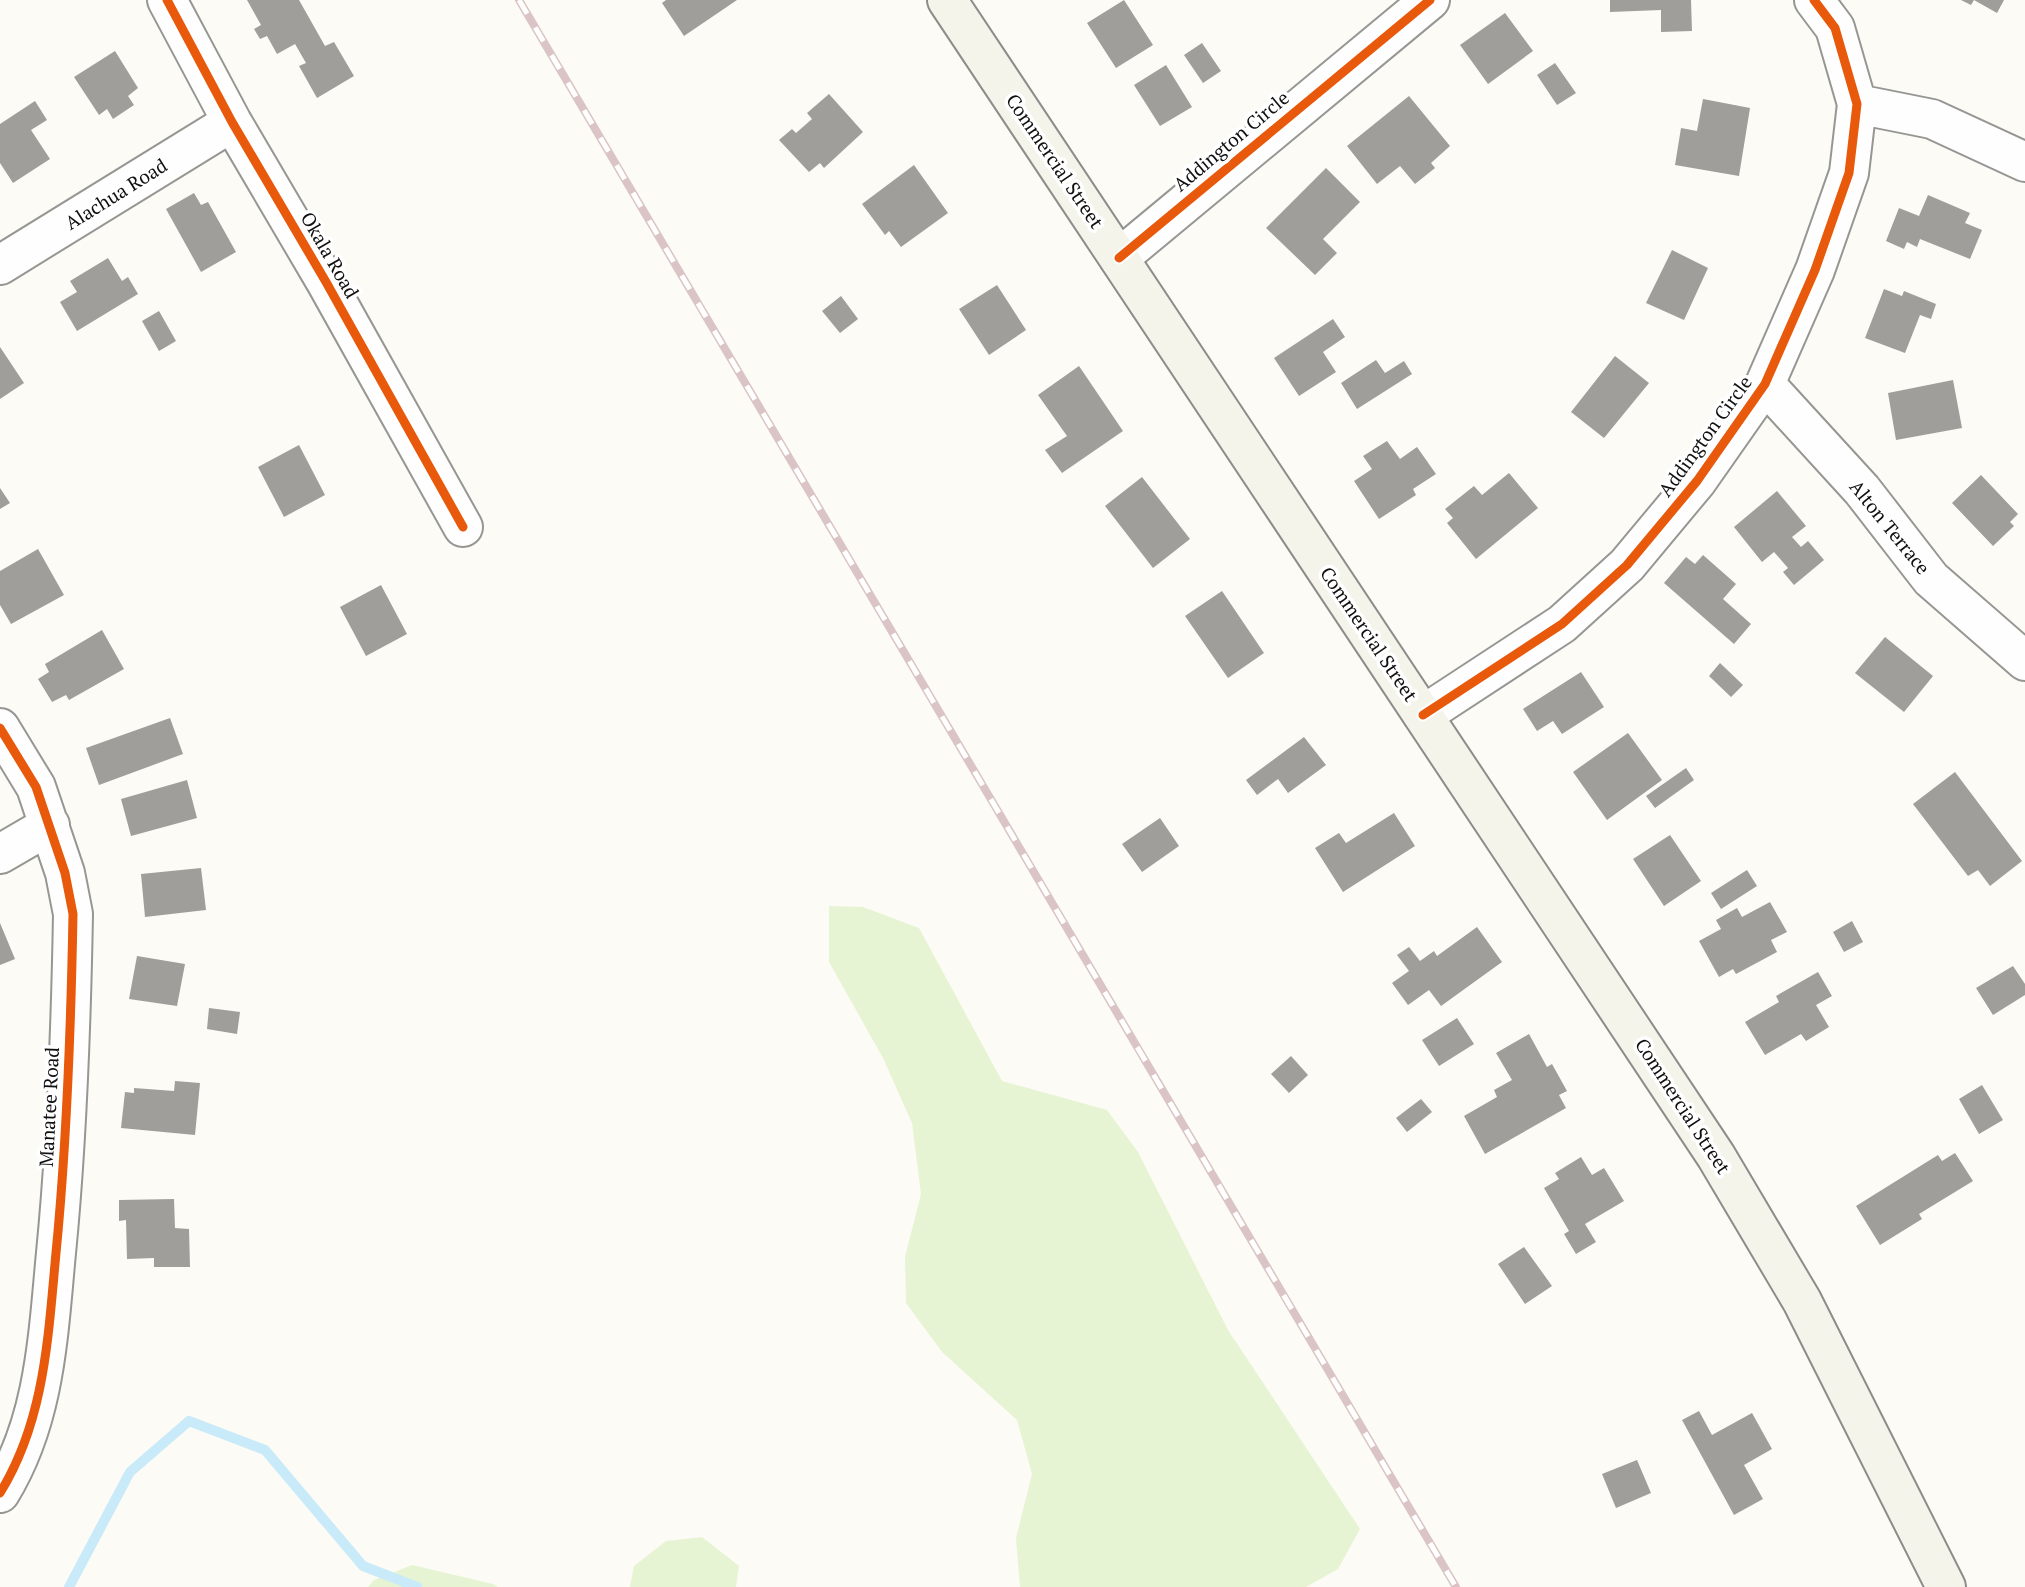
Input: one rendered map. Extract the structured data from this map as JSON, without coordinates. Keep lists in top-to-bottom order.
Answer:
{
  "streets": {
    "main road": ["Commercial Street"],
    "street": [
      "Addington Circle",
      "Alachua Road",
      "Okala Road",
      "Alton Terrace",
      "Manatee Road"
    ]
  },
  "crossings": [
    ["Addington Circle", "Commercial Street"],
    ["Addington Circle", "Alton Terrace"],
    ["Alachua Road", "Okala Road"]
  ]
}
